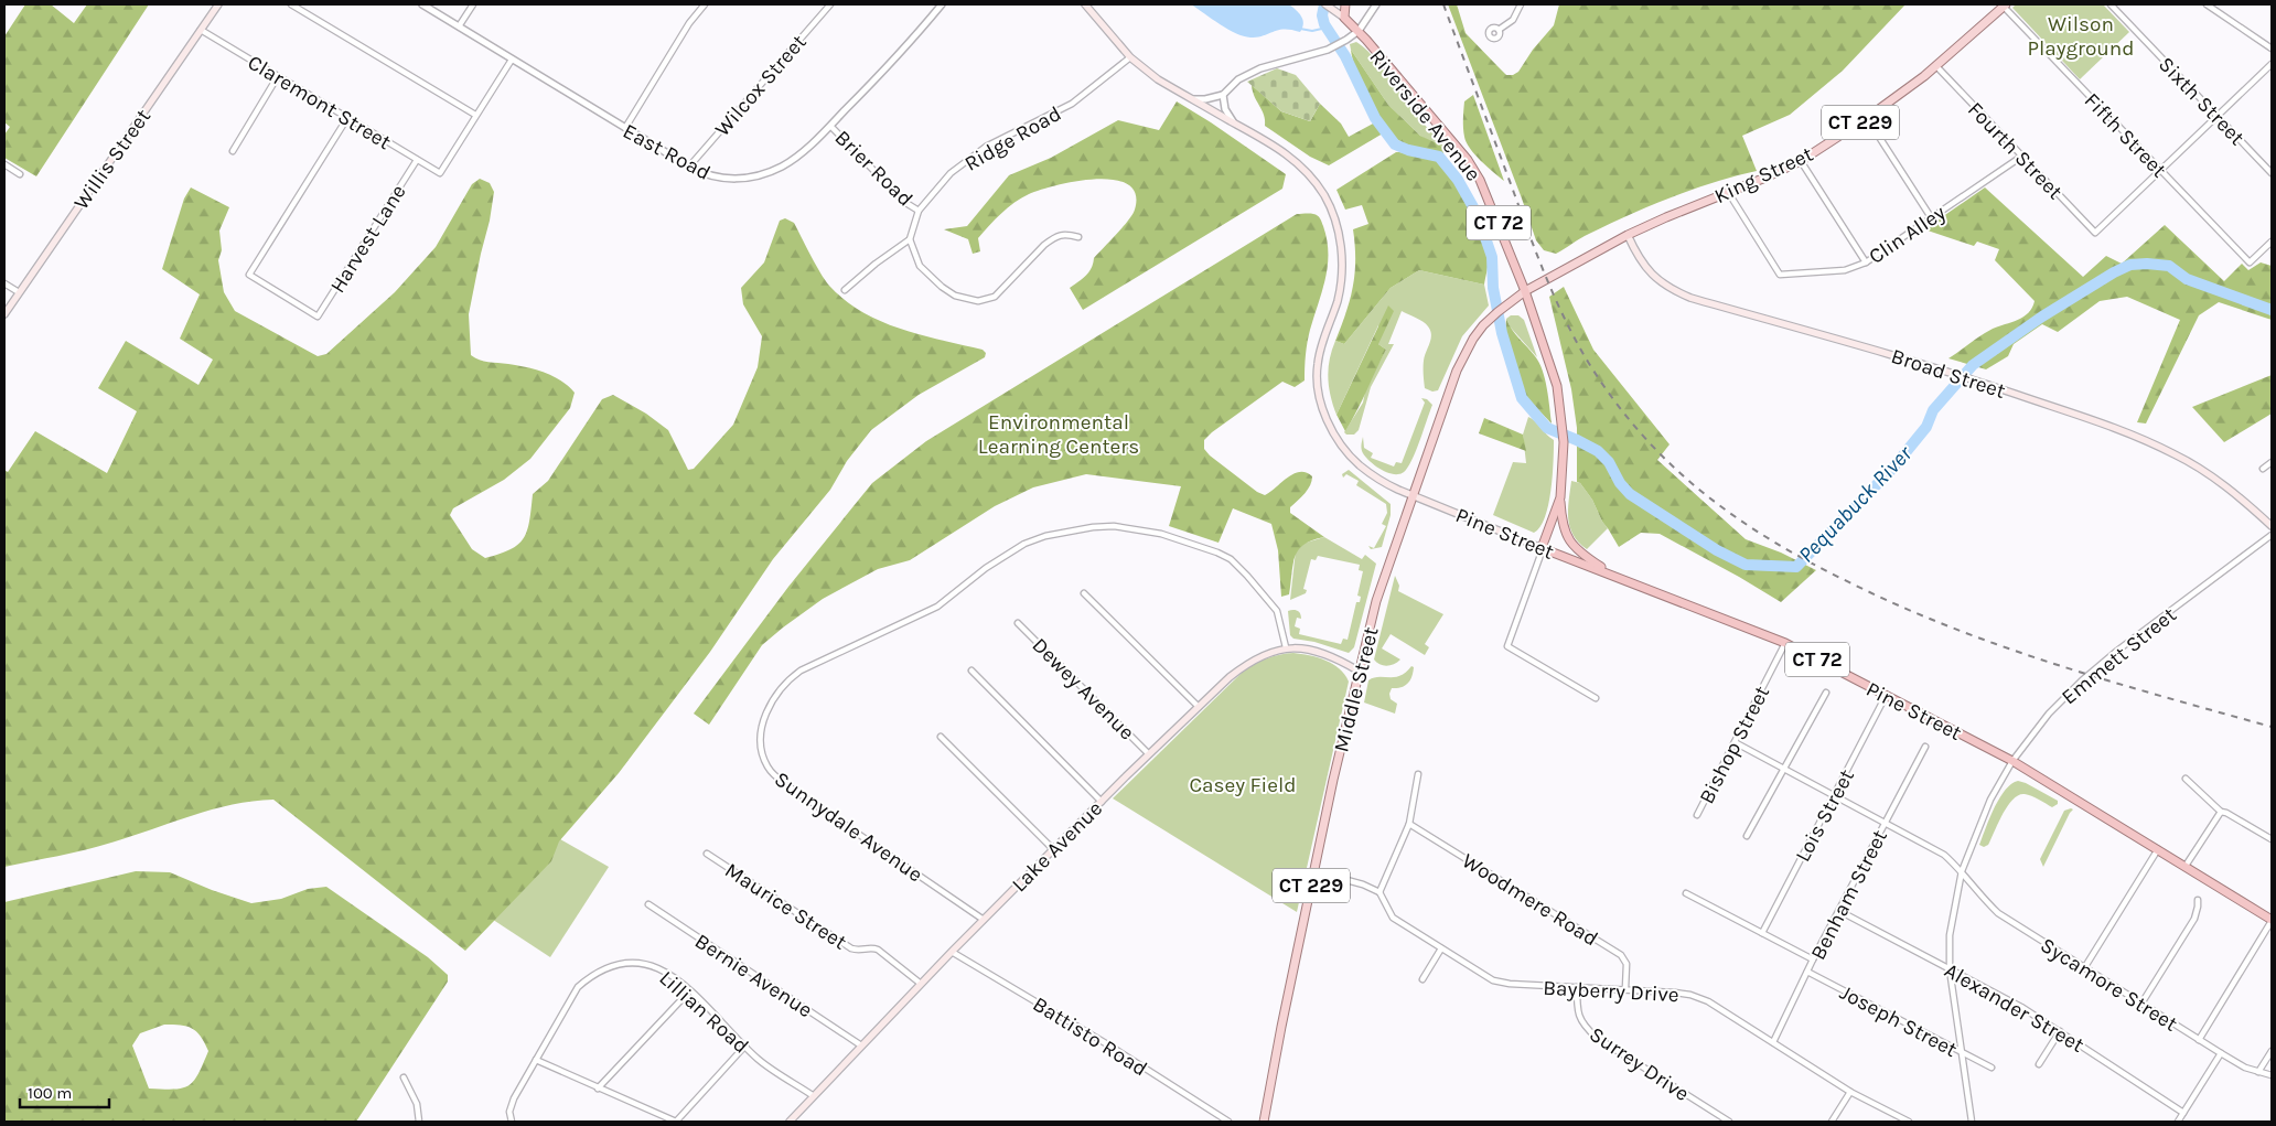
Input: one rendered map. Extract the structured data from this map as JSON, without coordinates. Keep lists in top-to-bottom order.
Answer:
{
  "streets": {
    "highway": ["Riverside Avenue", "CT 72", "Pine Street"],
    "main road": [
      "CT 229",
      "Willis Street",
      "King Street",
      "Broad Street",
      "Middle Street",
      "Lake Avenue"
    ],
    "street": [
      "Wilcox Street",
      "Sixth Street",
      "Claremont Street",
      "Fifth Street",
      "Ridge Road",
      "Fourth Street",
      "East Road",
      "Brier Road",
      "Clin Alley",
      "Harvest Lane",
      "Emmett Street",
      "Dewey Avenue",
      "Bishop Street",
      "Lois Street",
      "Sunnydale Avenue",
      "Benham Street",
      "Woodmere Road",
      "Maurice Street",
      "Bernie Avenue",
      "Sycamore Street",
      "Bayberry Drive",
      "Alexander Street",
      "Lillian Road",
      "Joseph Street",
      "Battisto Road",
      "Surrey Drive"
    ]
  },
  "crossings": [
    ["Wilcox Street", "East Road"],
    ["Claremont Street", "Willis Street"],
    ["Claremont Street", "Harvest Lane"],
    ["Riverside Avenue", "King Street"],
    ["Riverside Avenue", "CT 72"],
    ["Riverside Avenue", "Pine Street"],
    ["Riverside Avenue", "Middle Street"],
    ["Fifth Street", "Fourth Street"],
    ["Fifth Street", "King Street"],
    ["Ridge Road", "Brier Road"],
    ["Ridge Road", "Pine Street"],
    ["Fourth Street", "King Street"],
    ["Fourth Street", "Clin Alley"],
    ["East Road", "Brier Road"],
    ["King Street", "Clin Alley"],
    ["King Street", "Broad Street"],
    ["King Street", "Middle Street"],
    ["CT 72", "Pine Street"],
    ["Pine Street", "Emmett Street"],
    ["Pine Street", "Middle Street"],
    ["Pine Street", "Bishop Street"],
    ["Pine Street", "Lois Street"],
    ["Emmett Street", "Sycamore Street"],
    ["Emmett Street", "Alexander Street"],
    ["Emmett Street", "Joseph Street"],
    ["Dewey Avenue", "Lake Avenue"],
    ["Middle Street", "Lake Avenue"],
    ["Bishop Street", "Sycamore Street"],
    ["Lois Street", "Sycamore Street"],
    ["Sunnydale Avenue", "Lake Avenue"],
    ["Lake Avenue", "Maurice Street"],
    ["Lake Avenue", "Bernie Avenue"],
    ["Lake Avenue", "Lillian Road"],
    ["Lake Avenue", "Battisto Road"],
    ["Benham Street", "Sycamore Street"],
    ["Benham Street", "Bayberry Drive"],
    ["Benham Street", "Alexander Street"],
    ["Benham Street", "Joseph Street"],
    ["Woodmere Road", "Bayberry Drive"],
    ["Bayberry Drive", "Surrey Drive"]
  ],
  "water": ["Pequabuck River"],
  "parks": ["Wilson Playground", "Environmental Learning Centers", "Casey Field"],
  "scale_bar": "100 m"
}
